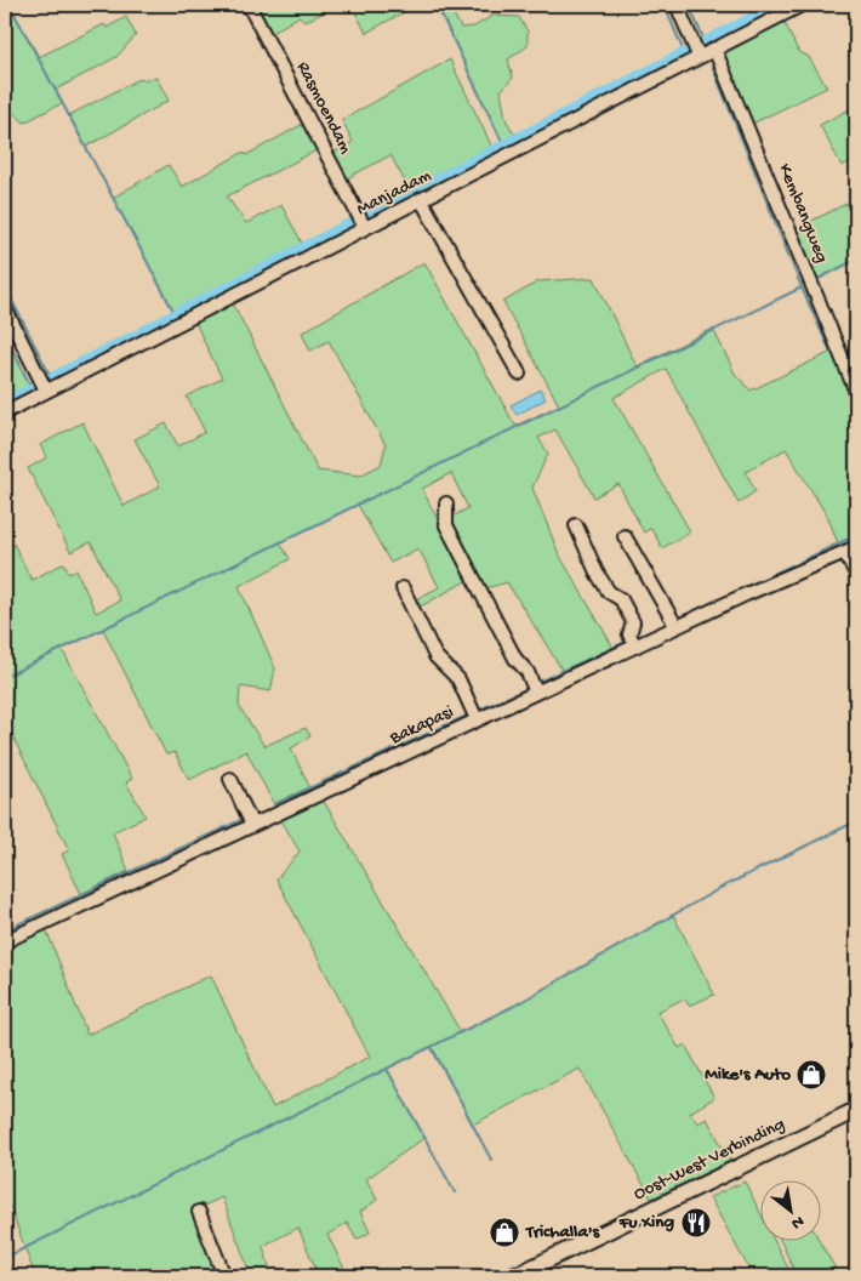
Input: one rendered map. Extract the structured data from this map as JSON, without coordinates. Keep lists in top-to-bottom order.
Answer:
{
  "streets": {
    "main road": ["Oost-West Verbinding"],
    "street": [
      "Rasmoendam",
      "Manjadam",
      "Kembangweg",
      "Bakapasi"
    ]
  },
  "crossings": [
    ["Rasmoendam", "Manjadam"],
    ["Manjadam", "Kembangweg"]
  ],
  "places": {
    "shop": ["Mike's Auto", "Trichalla's"],
    "restaurant": ["Fu Xing"]
  },
  "north": "bottom right"
}
